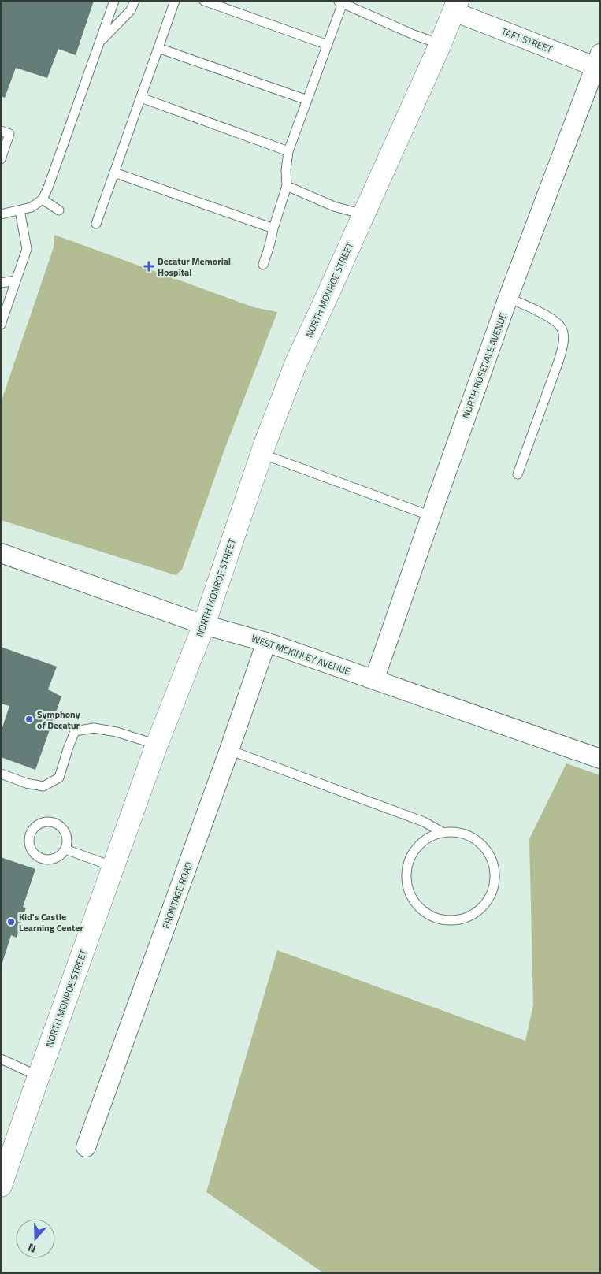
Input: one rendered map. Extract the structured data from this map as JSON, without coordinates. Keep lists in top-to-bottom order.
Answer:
{
  "streets": {
    "street": [
      "TAFT STREET",
      "NORTH MONROE STREET",
      "NORTH ROSEDALE AVENUE",
      "WEST MCKINLEY AVENUE",
      "FRONTAGE ROAD"
    ]
  },
  "crossings": [
    ["TAFT STREET", "NORTH MONROE STREET"],
    ["TAFT STREET", "NORTH ROSEDALE AVENUE"],
    ["NORTH MONROE STREET", "WEST MCKINLEY AVENUE"],
    ["NORTH ROSEDALE AVENUE", "WEST MCKINLEY AVENUE"],
    ["WEST MCKINLEY AVENUE", "FRONTAGE ROAD"]
  ],
  "places": {
    "health": ["Decatur Memorial Hospital"],
    "other": ["Symphony of Decatur", "Kid's Castle Learning Center"]
  },
  "north": "bottom"
}
